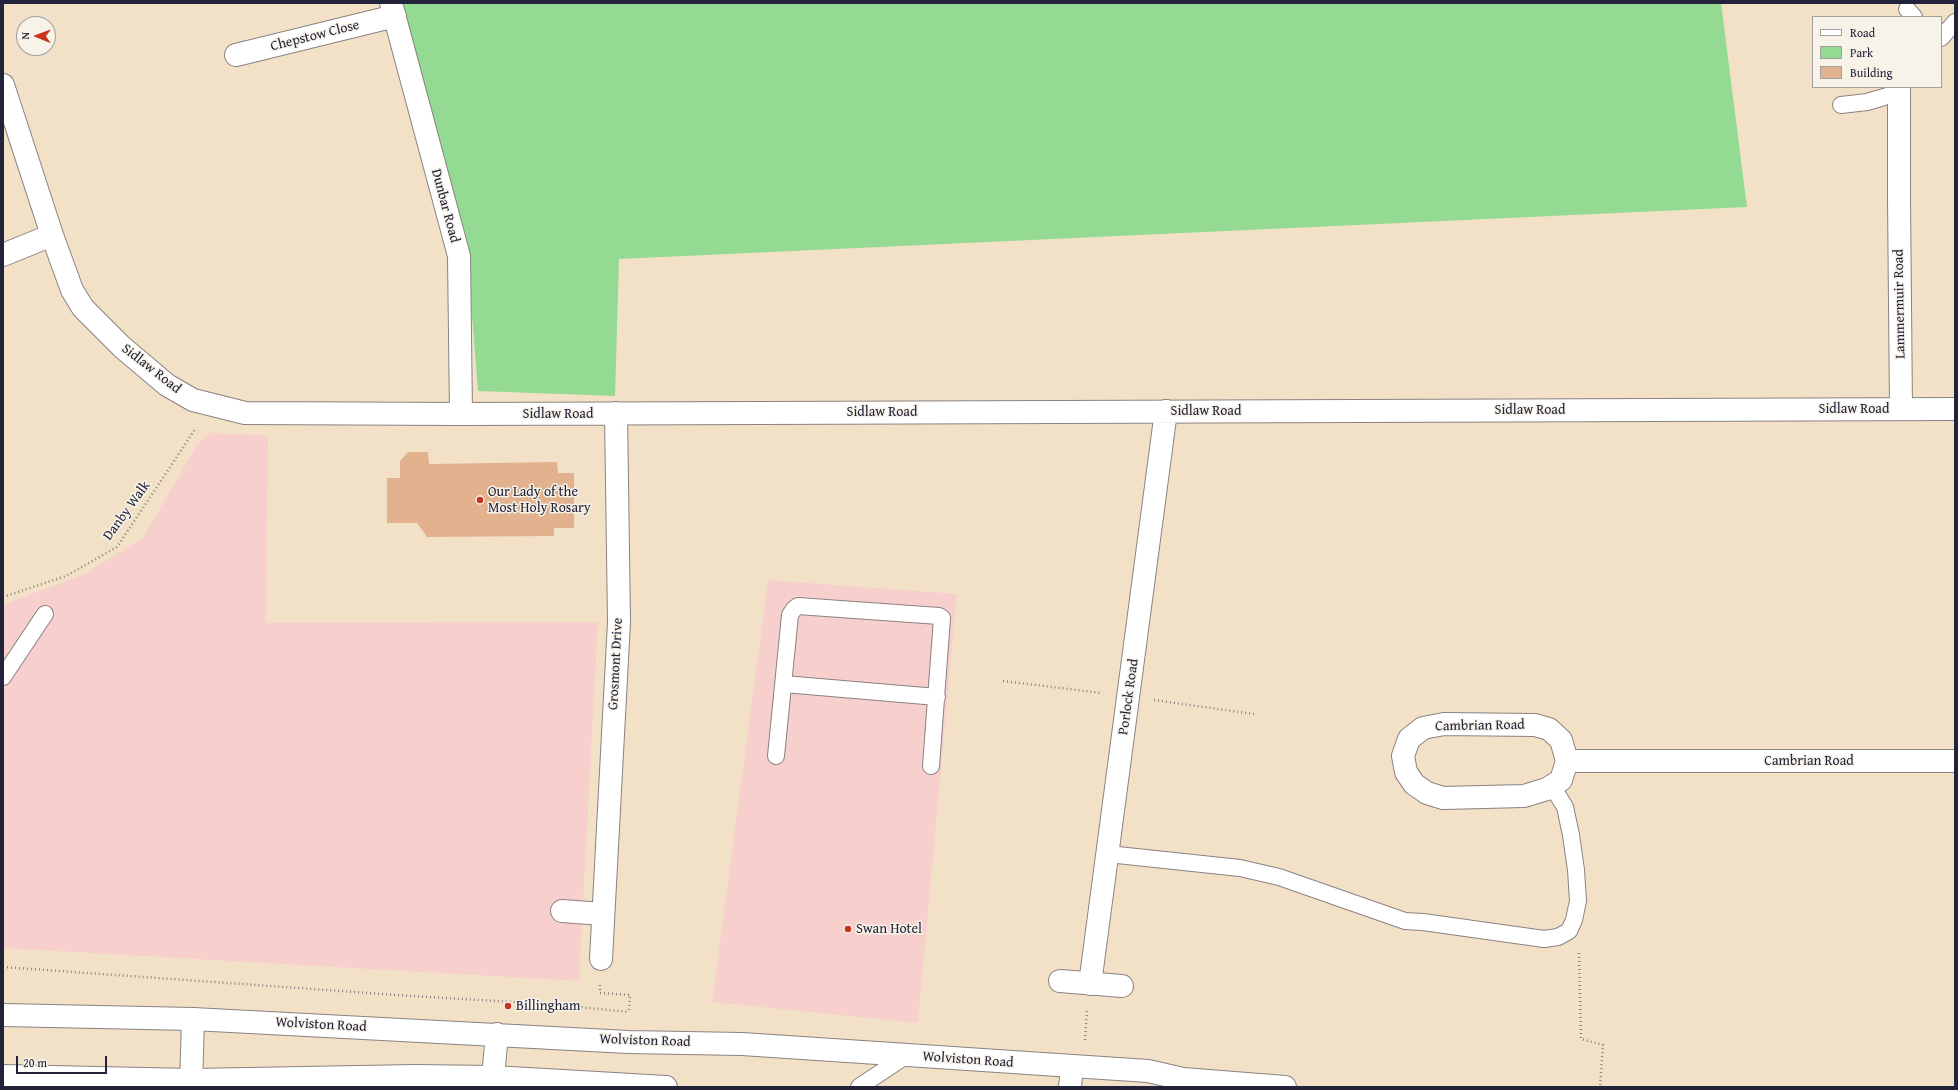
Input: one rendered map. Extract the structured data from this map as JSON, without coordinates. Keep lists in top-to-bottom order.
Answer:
{
  "streets": {
    "street": [
      "Chepstow Close",
      "Dunbar Road",
      "Lammermuir Road",
      "Sidlaw Road",
      "Grosmont Drive",
      "Porlock Road",
      "Cambrian Road",
      "Wolviston Road"
    ],
    "path": ["Danby Walk"]
  },
  "crossings": [
    ["Chepstow Close", "Dunbar Road"],
    ["Dunbar Road", "Sidlaw Road"],
    ["Lammermuir Road", "Sidlaw Road"],
    ["Sidlaw Road", "Danby Walk"],
    ["Sidlaw Road", "Grosmont Drive"],
    ["Sidlaw Road", "Porlock Road"]
  ],
  "places": ["Our Lady of the Most Holy Rosary", "Swan Hotel", "Billingham"],
  "legend": ["Road", "Park", "Building"],
  "scale_bar": "20 m",
  "north": "left"
}
